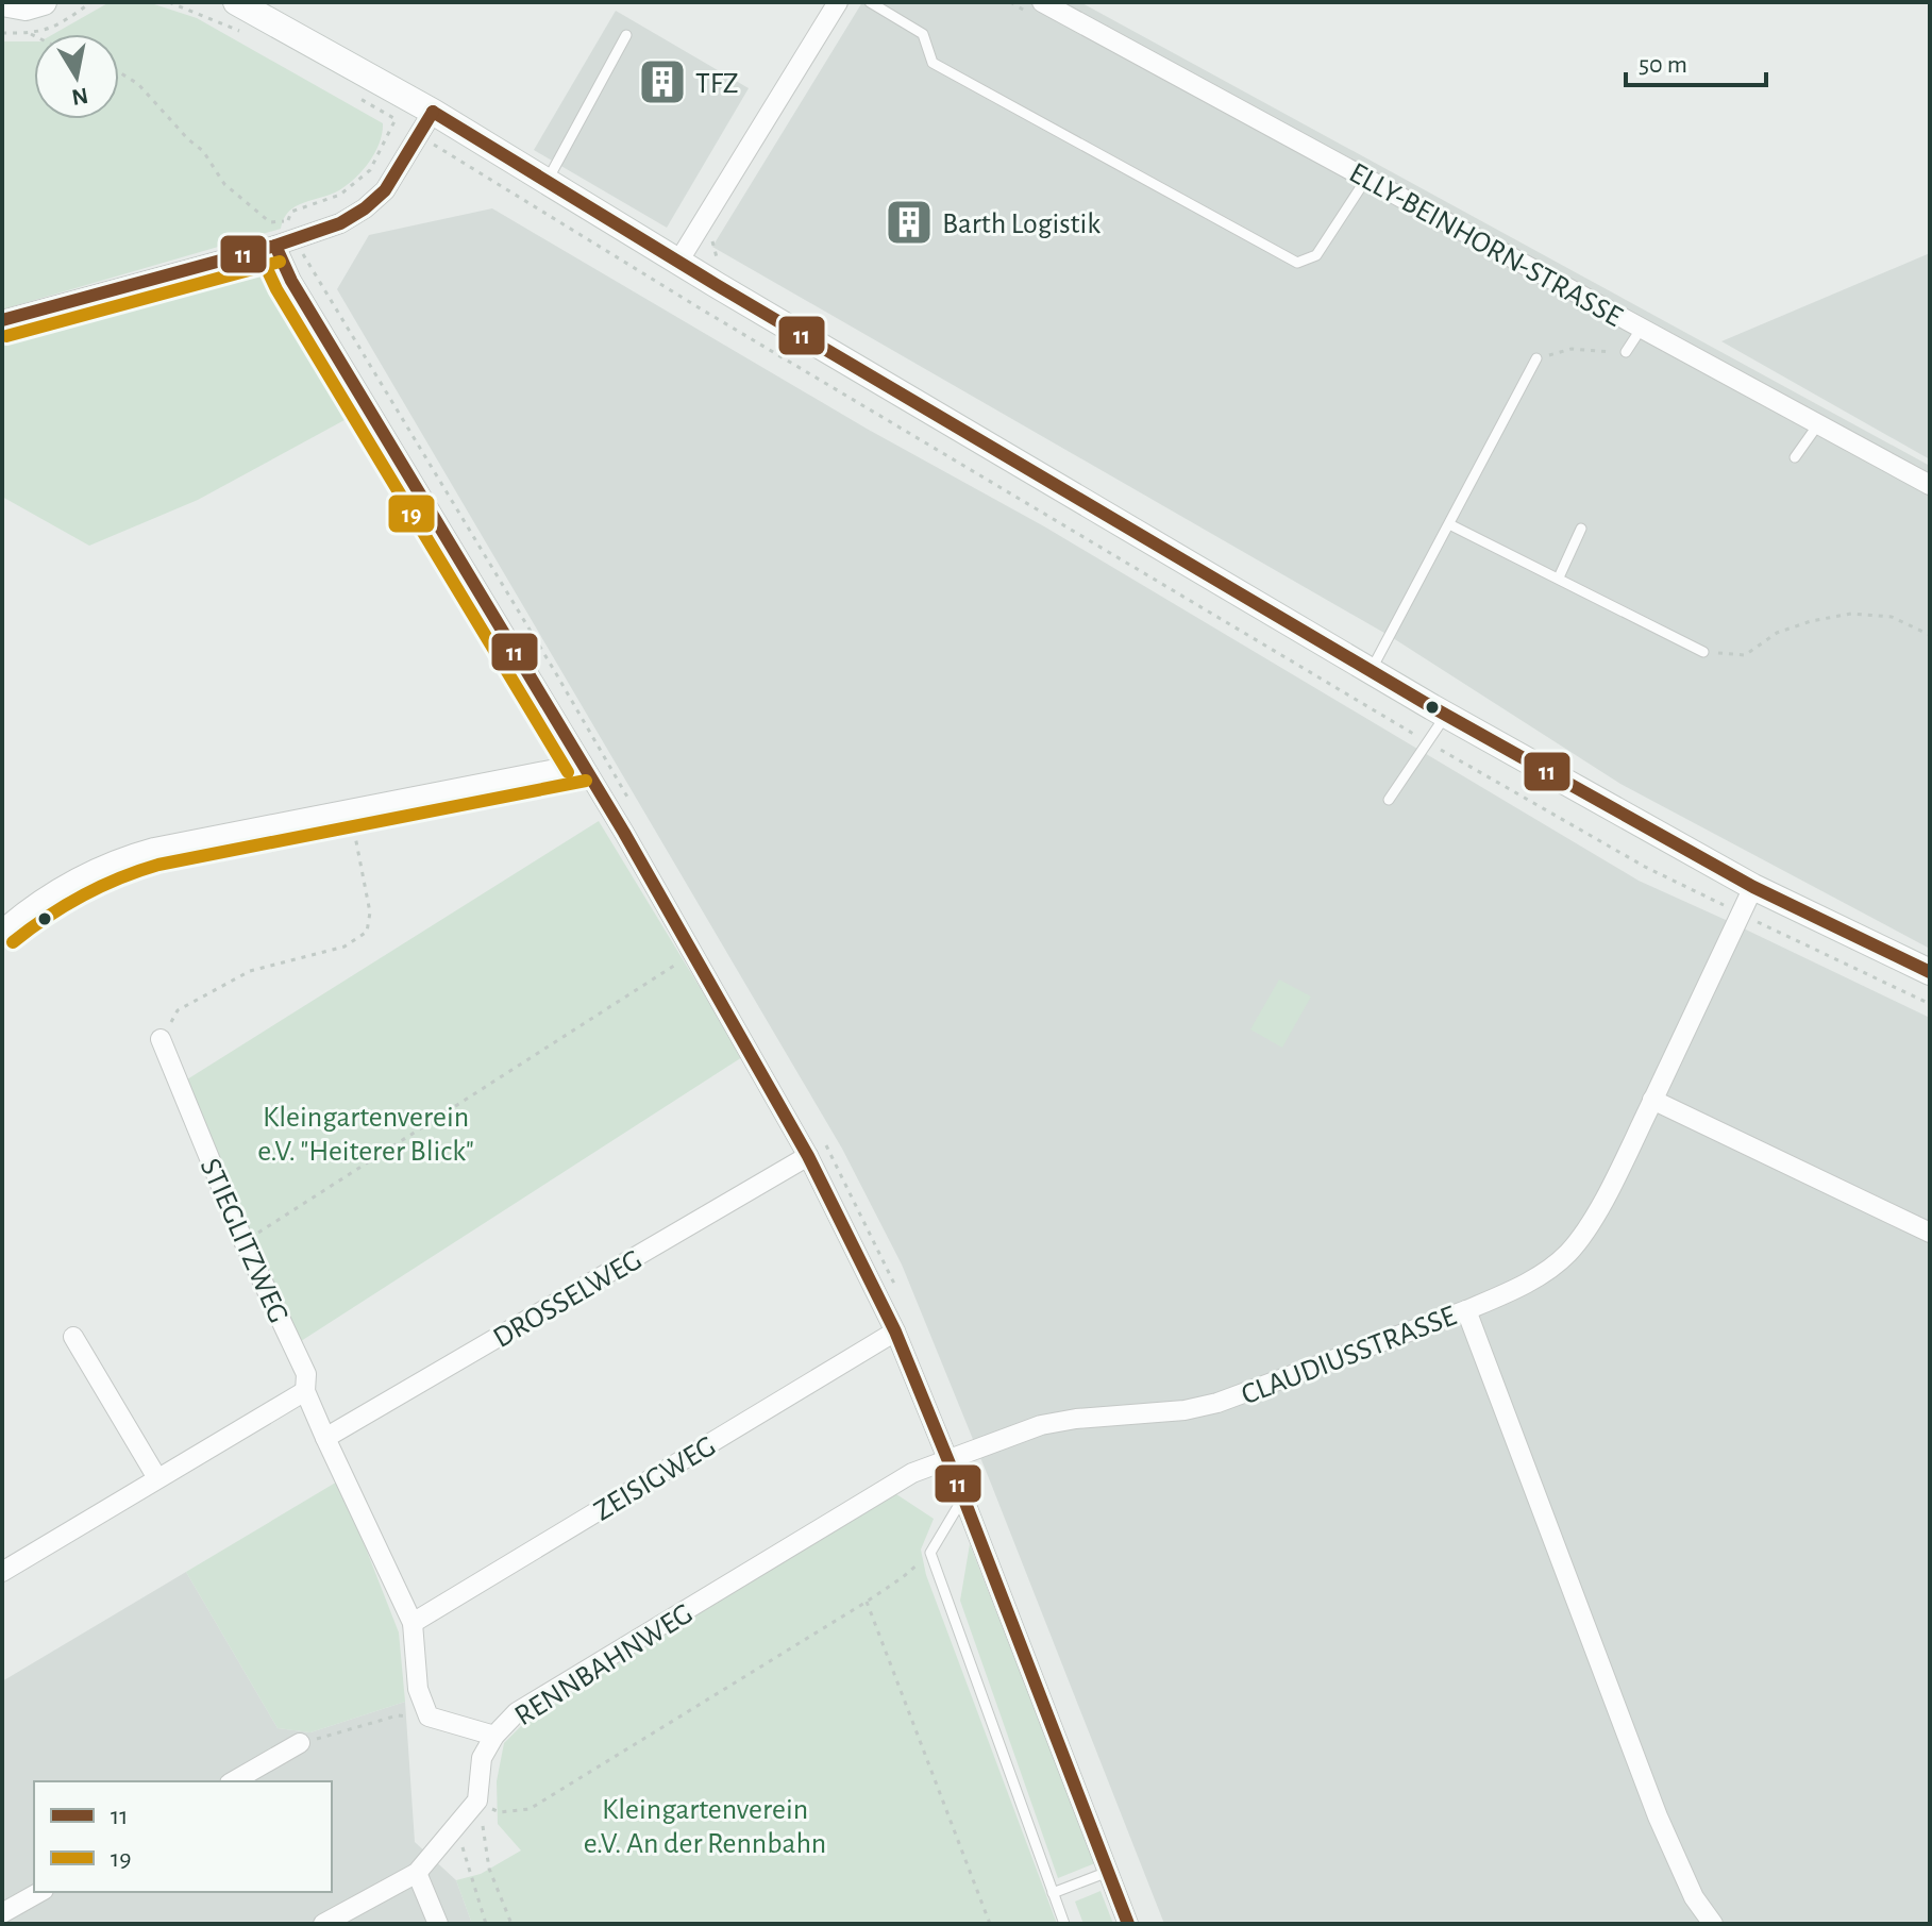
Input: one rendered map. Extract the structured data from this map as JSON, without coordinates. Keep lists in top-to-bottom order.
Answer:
{
  "streets": {
    "street": [
      "ELLY-BEINHORN-STRASSE",
      "STIEGLITZWEG",
      "DROSSELWEG",
      "CLAUDIUSSTRASSE",
      "ZEISIGWEG",
      "RENNBAHNWEG"
    ]
  },
  "crossings": [
    ["STIEGLITZWEG", "DROSSELWEG"],
    ["STIEGLITZWEG", "ZEISIGWEG"],
    ["CLAUDIUSSTRASSE", "RENNBAHNWEG"]
  ],
  "parks": ["Kleingartenverein e.V. \"Heiterer Blick\"", "Kleingartenverein e.V. An der Rennbahn"],
  "places": {
    "building": ["TFZ", "Barth Logistik"]
  },
  "lines": ["transit line 11", "transit line 19"],
  "legend": ["11", "19"],
  "scale_bar": "50 m",
  "north": "bottom"
}
